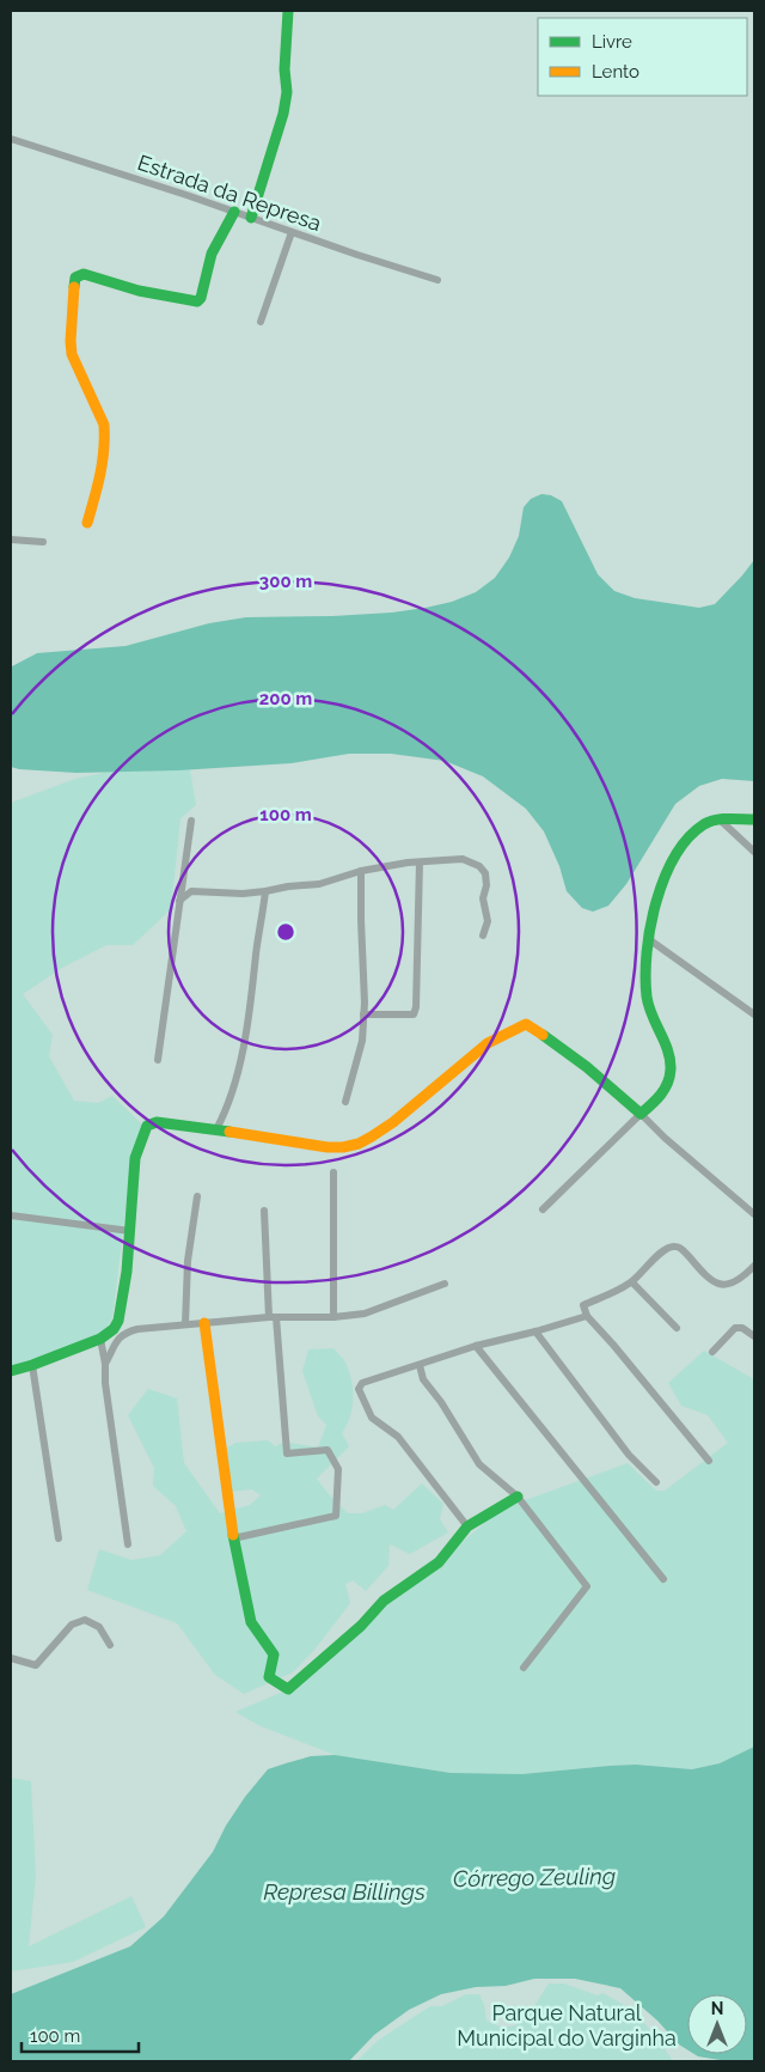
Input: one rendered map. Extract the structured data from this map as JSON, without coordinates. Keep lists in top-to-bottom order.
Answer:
{
  "streets": {
    "street": ["Estrada da Represa"]
  },
  "water": ["Córrego Zeuling", "Represa Billings"],
  "parks": ["Parque Natural Municipal do Varginha"],
  "legend": ["Livre", "Lento"],
  "scale_bar": "100 m",
  "north": "top",
  "rings": ["300 m", "200 m", "100 m"]
}
